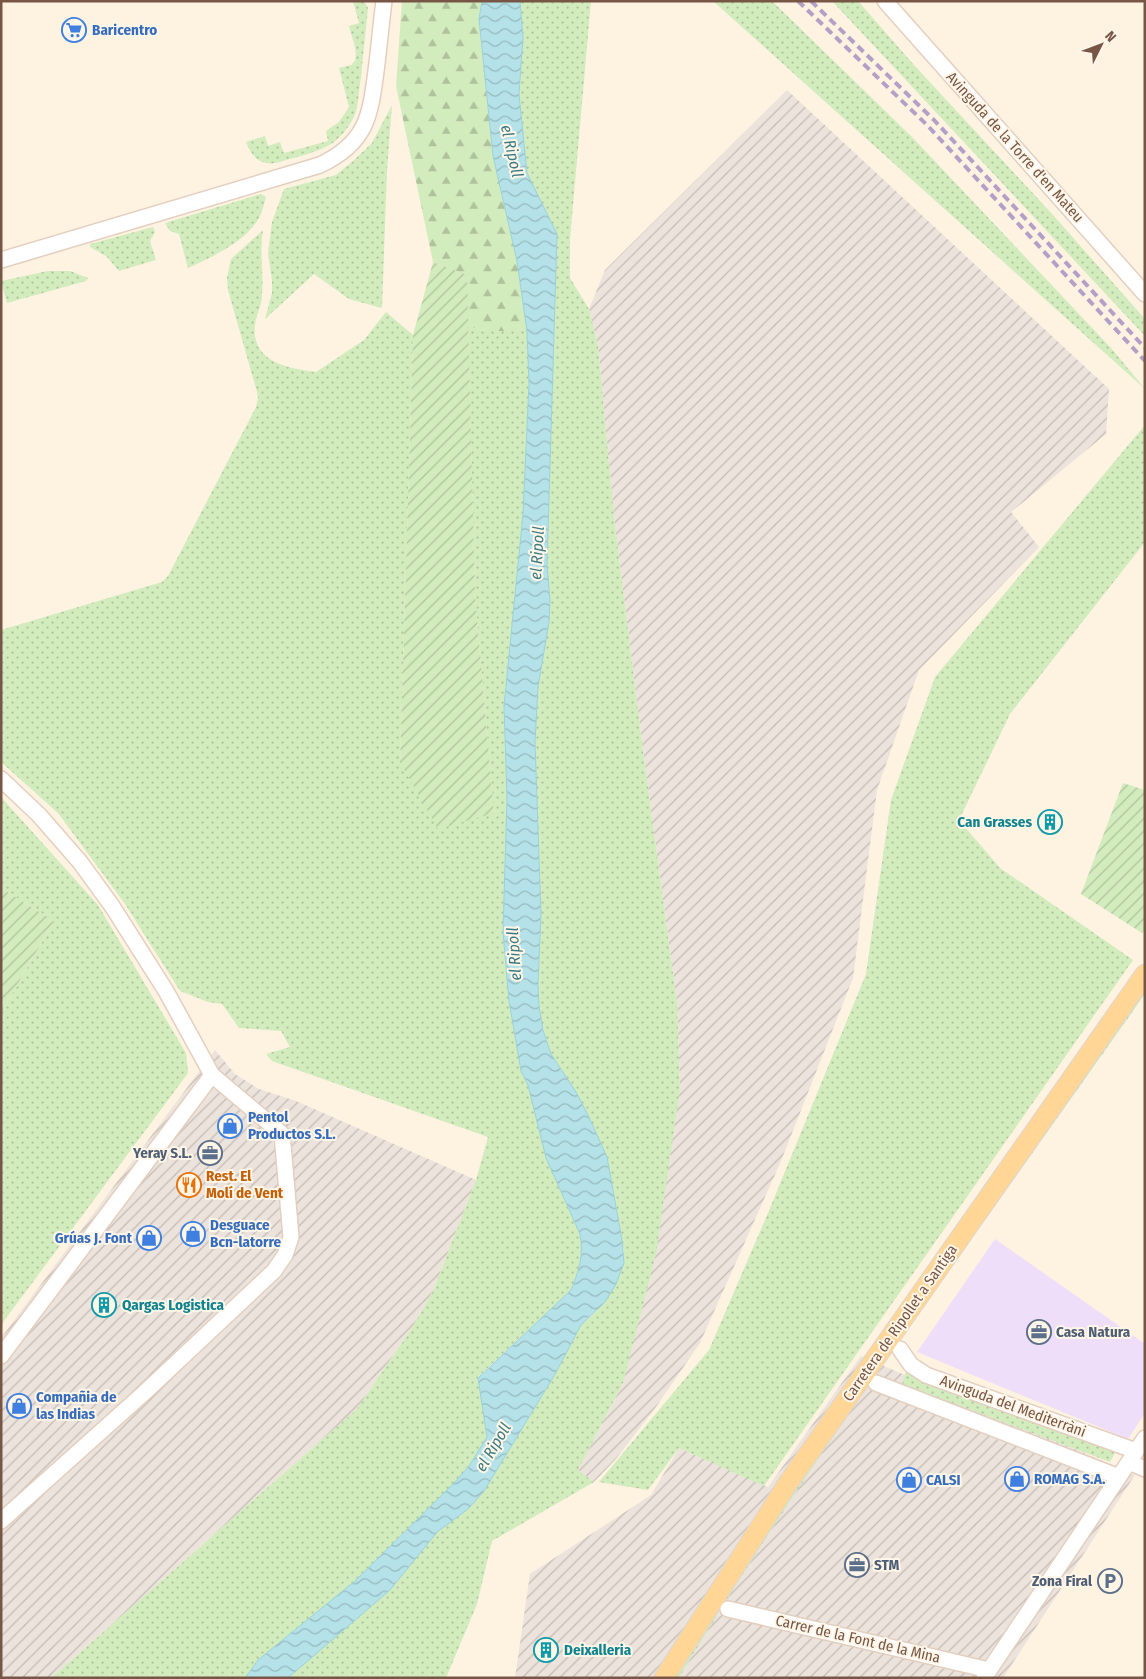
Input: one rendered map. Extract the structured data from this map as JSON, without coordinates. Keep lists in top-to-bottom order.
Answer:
{
  "streets": {
    "main road": ["Carretera de Ripollet a Santiga"],
    "street": ["Avinguda de la Torre d'en Mateu", "Avinguda del Mediterràni", "Carrer de la Font de la Mina"]
  },
  "water": ["el Ripoll"],
  "places": {
    "supermarket": ["Baricentro"],
    "building": ["Can Grasses", "Qargas Logistica", "Deixalleria"],
    "shop": [
      "Pentol Productos S.L.",
      "Desguace Bcn-latorre",
      "Grúas J. Font",
      "Compañia de las Indias",
      "ROMAG S.A.",
      "CALSI"
    ],
    "office": ["Yeray S.L.", "Casa Natura", "STM"],
    "restaurant": ["Rest. El Molí de Vent"],
    "parking": ["Zona Firal"]
  },
  "north": "top right"
}
